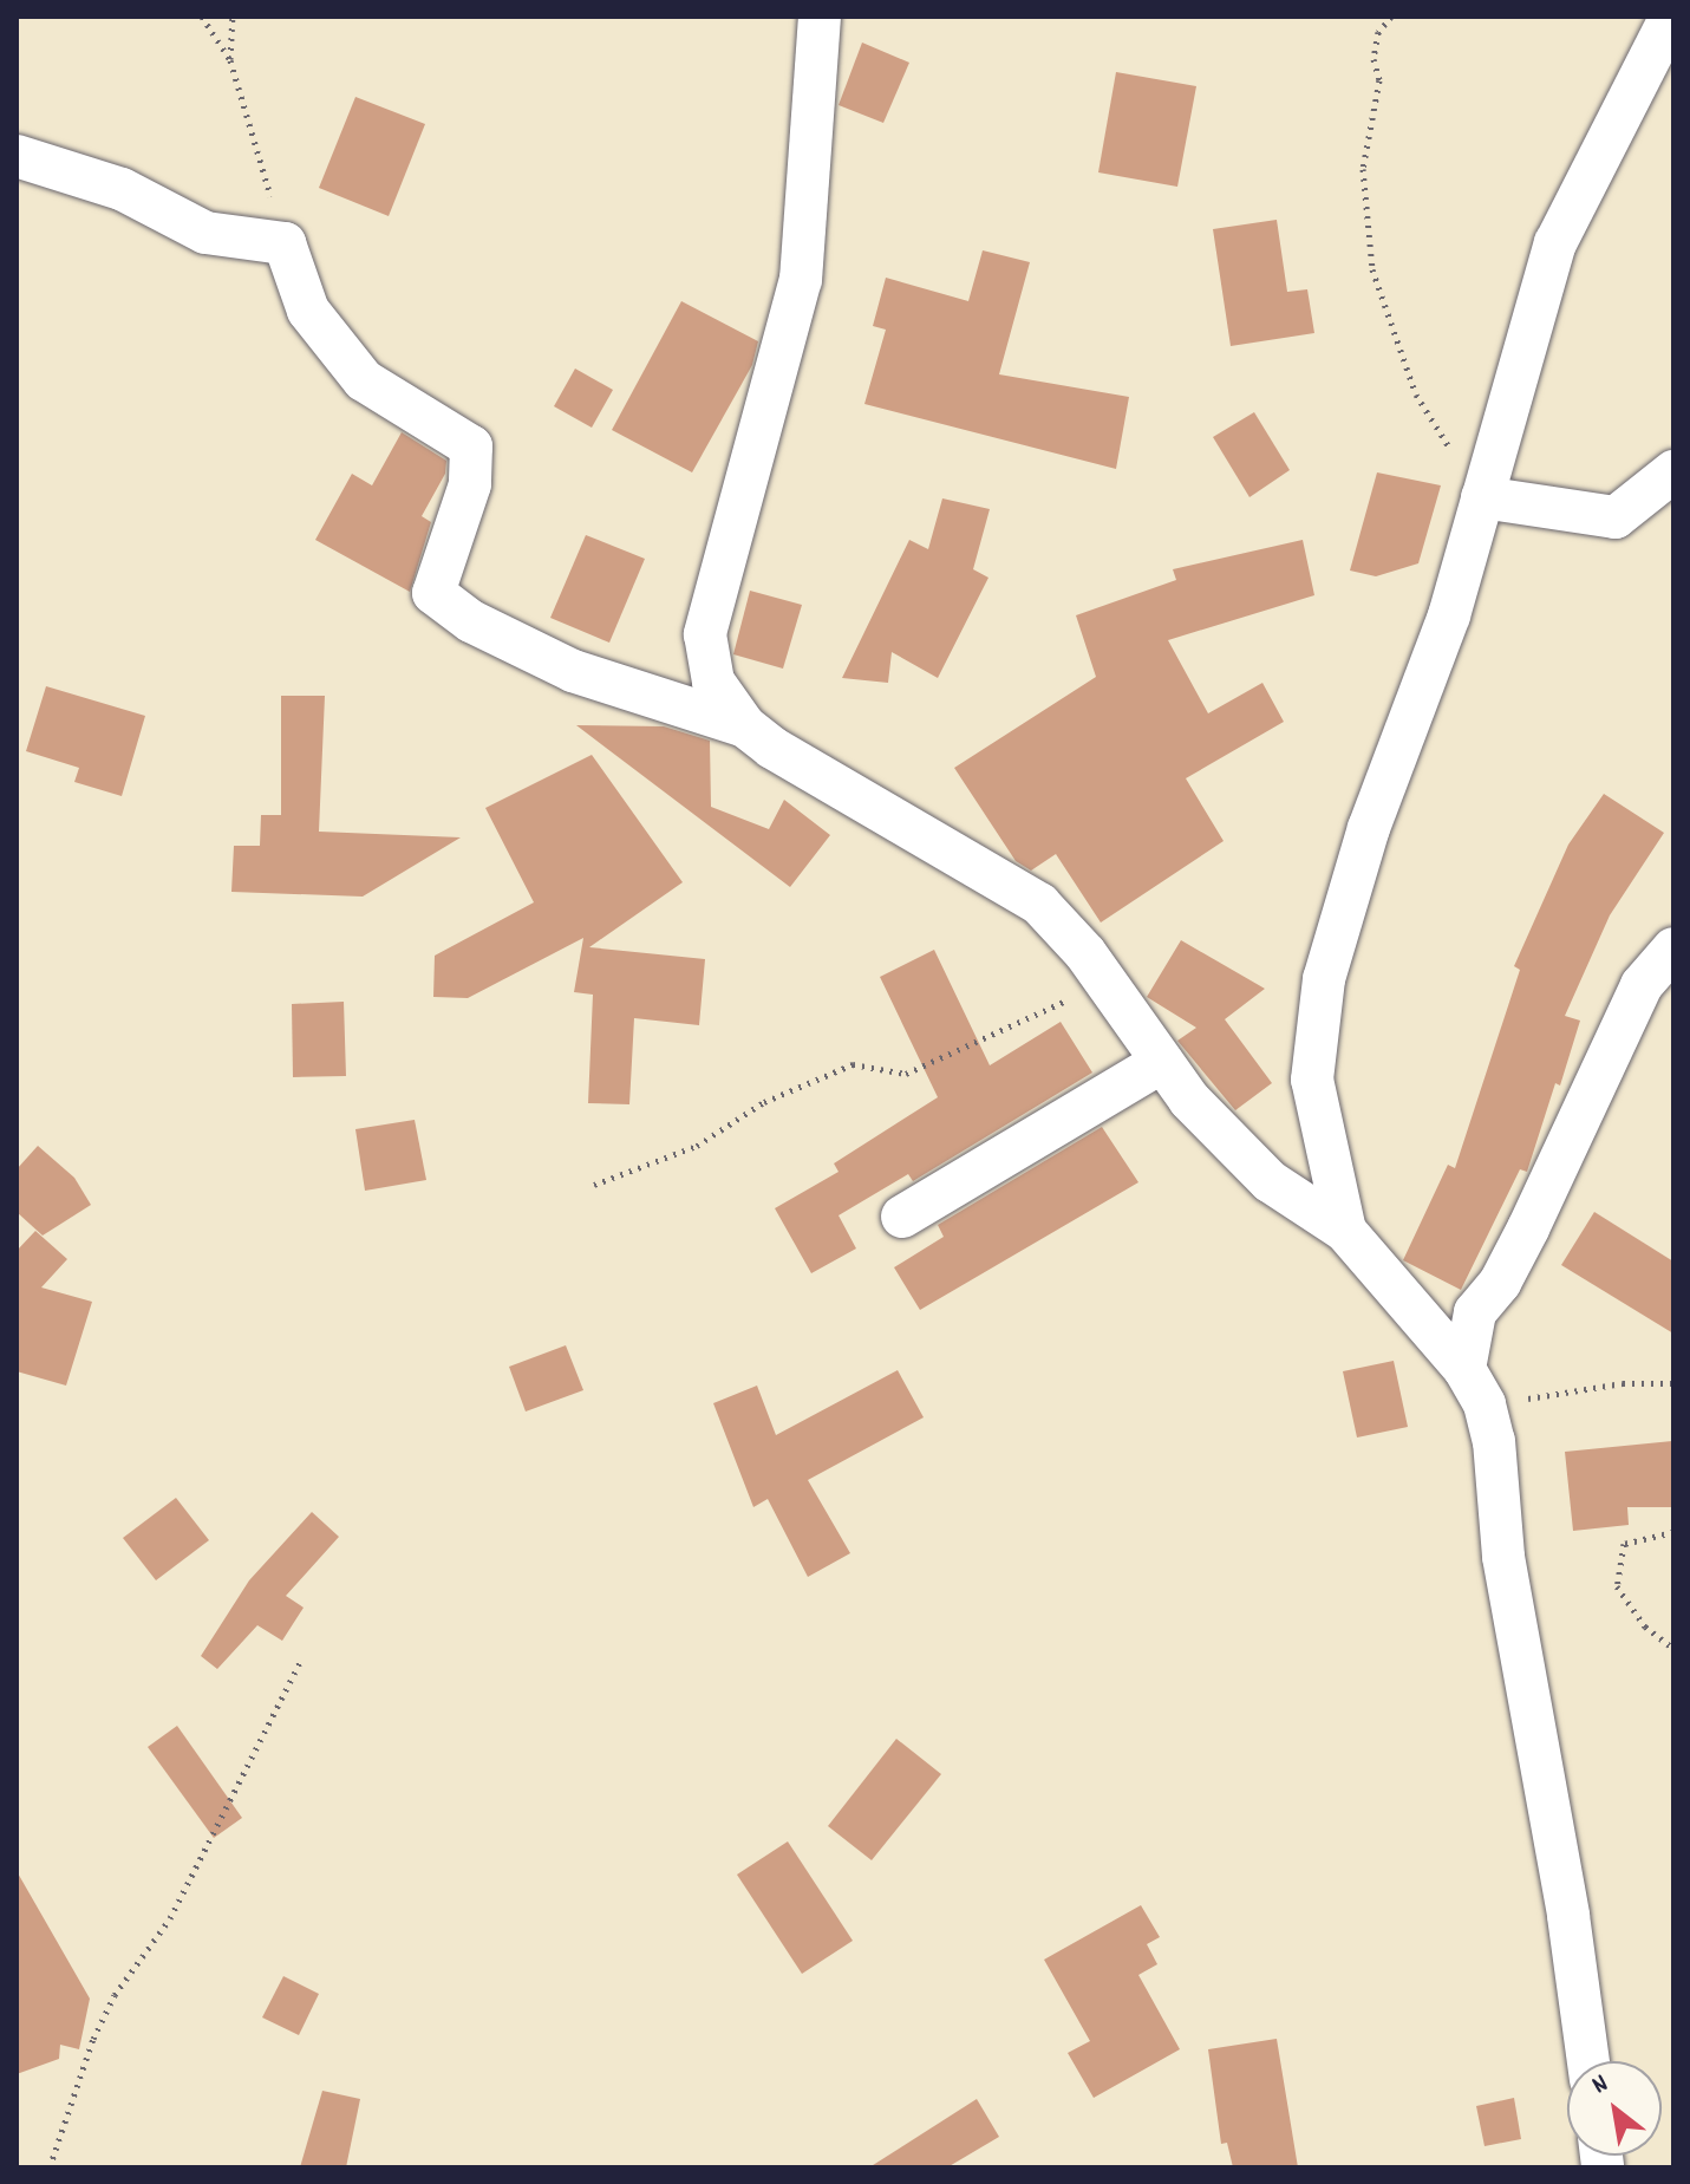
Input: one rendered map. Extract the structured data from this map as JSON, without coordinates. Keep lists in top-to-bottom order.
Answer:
{
  "north": "top left"
}
